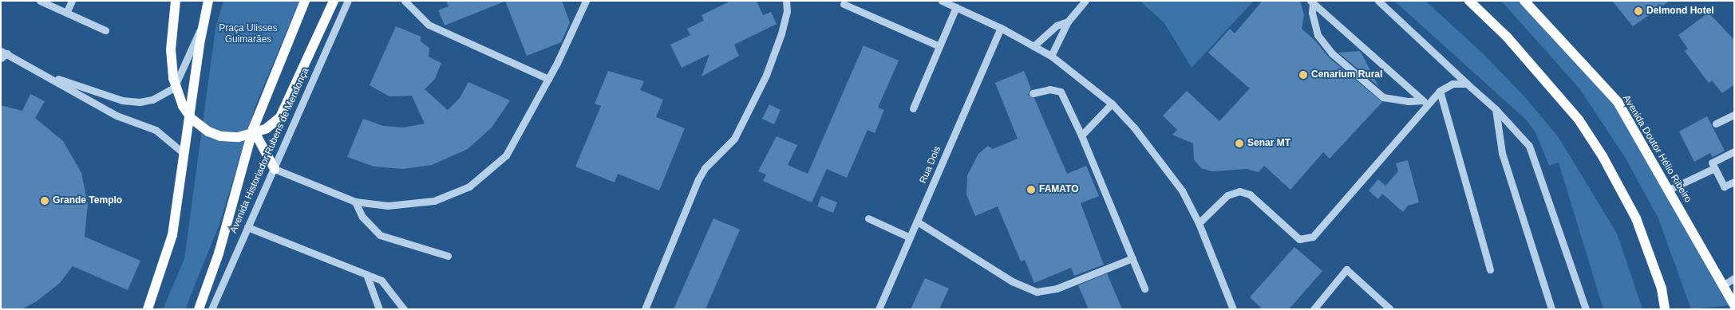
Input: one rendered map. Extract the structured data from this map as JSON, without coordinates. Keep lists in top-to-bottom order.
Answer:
{
  "streets": {
    "main road": ["Avenida Doutor Hélio Ribeiro", "Avenida Historiador Rubens de Mendonça"],
    "street": ["Rua Dois"]
  },
  "parks": ["Praça Ulisses Guimarães"],
  "places": [
    "Delmond Hotel",
    "Cenarium Rural",
    "Senar MT",
    "FAMATO",
    "Grande Templo"
  ]
}
